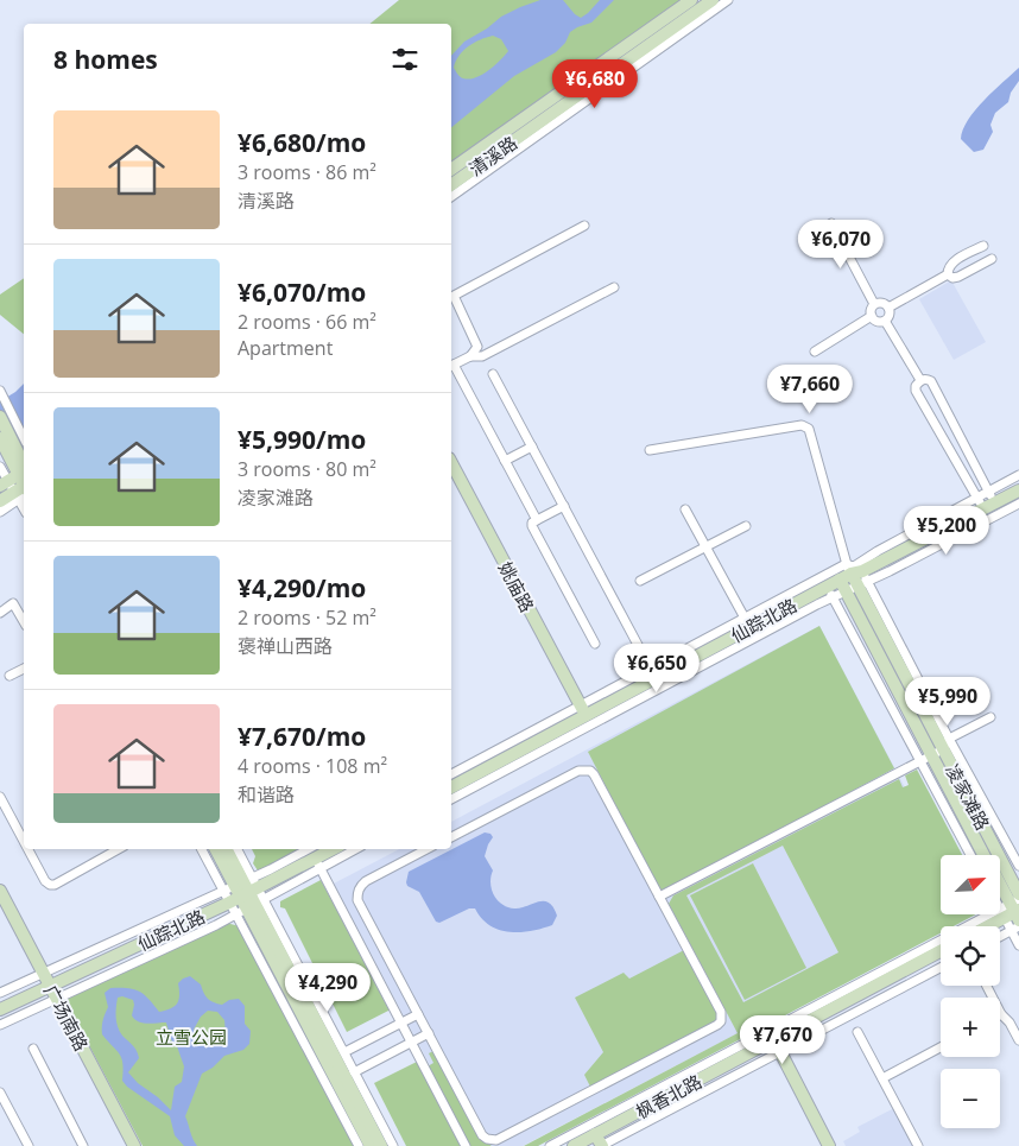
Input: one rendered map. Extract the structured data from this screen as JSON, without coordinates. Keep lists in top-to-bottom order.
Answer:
{
  "streets": {
    "main road": [
      "清溪路",
      "姚庙路",
      "仙踪北路",
      "凌家滩路",
      "广场南路",
      "枫香北路"
    ]
  },
  "crossings": [
    ["姚庙路", "仙踪北路"],
    ["仙踪北路", "凌家滩路"],
    ["仙踪北路", "广场南路"]
  ],
  "parks": ["立雪公园"],
  "north": "top right",
  "page": {
    "heading": "8 homes",
    "price": [
      "¥6,680",
      "¥6,070",
      "¥7,660",
      "¥5,200",
      "¥6,650",
      "¥5,990",
      "¥4,290",
      "¥7,670"
    ],
    "list": [
      {
        "name": "¥6,680/mo",
        "note": "3 rooms · 86 m² · 清溪路"
      },
      {
        "name": "¥6,070/mo",
        "note": "2 rooms · 66 m² · Apartment"
      },
      {
        "name": "¥5,990/mo",
        "note": "3 rooms · 80 m² · 凌家滩路"
      },
      {
        "name": "¥4,290/mo",
        "note": "2 rooms · 52 m² · 褒禅山西路"
      },
      {
        "name": "¥7,670/mo",
        "note": "4 rooms · 108 m² · 和谐路"
      }
    ],
    "map_buttons": ["+", "−"]
  }
}
